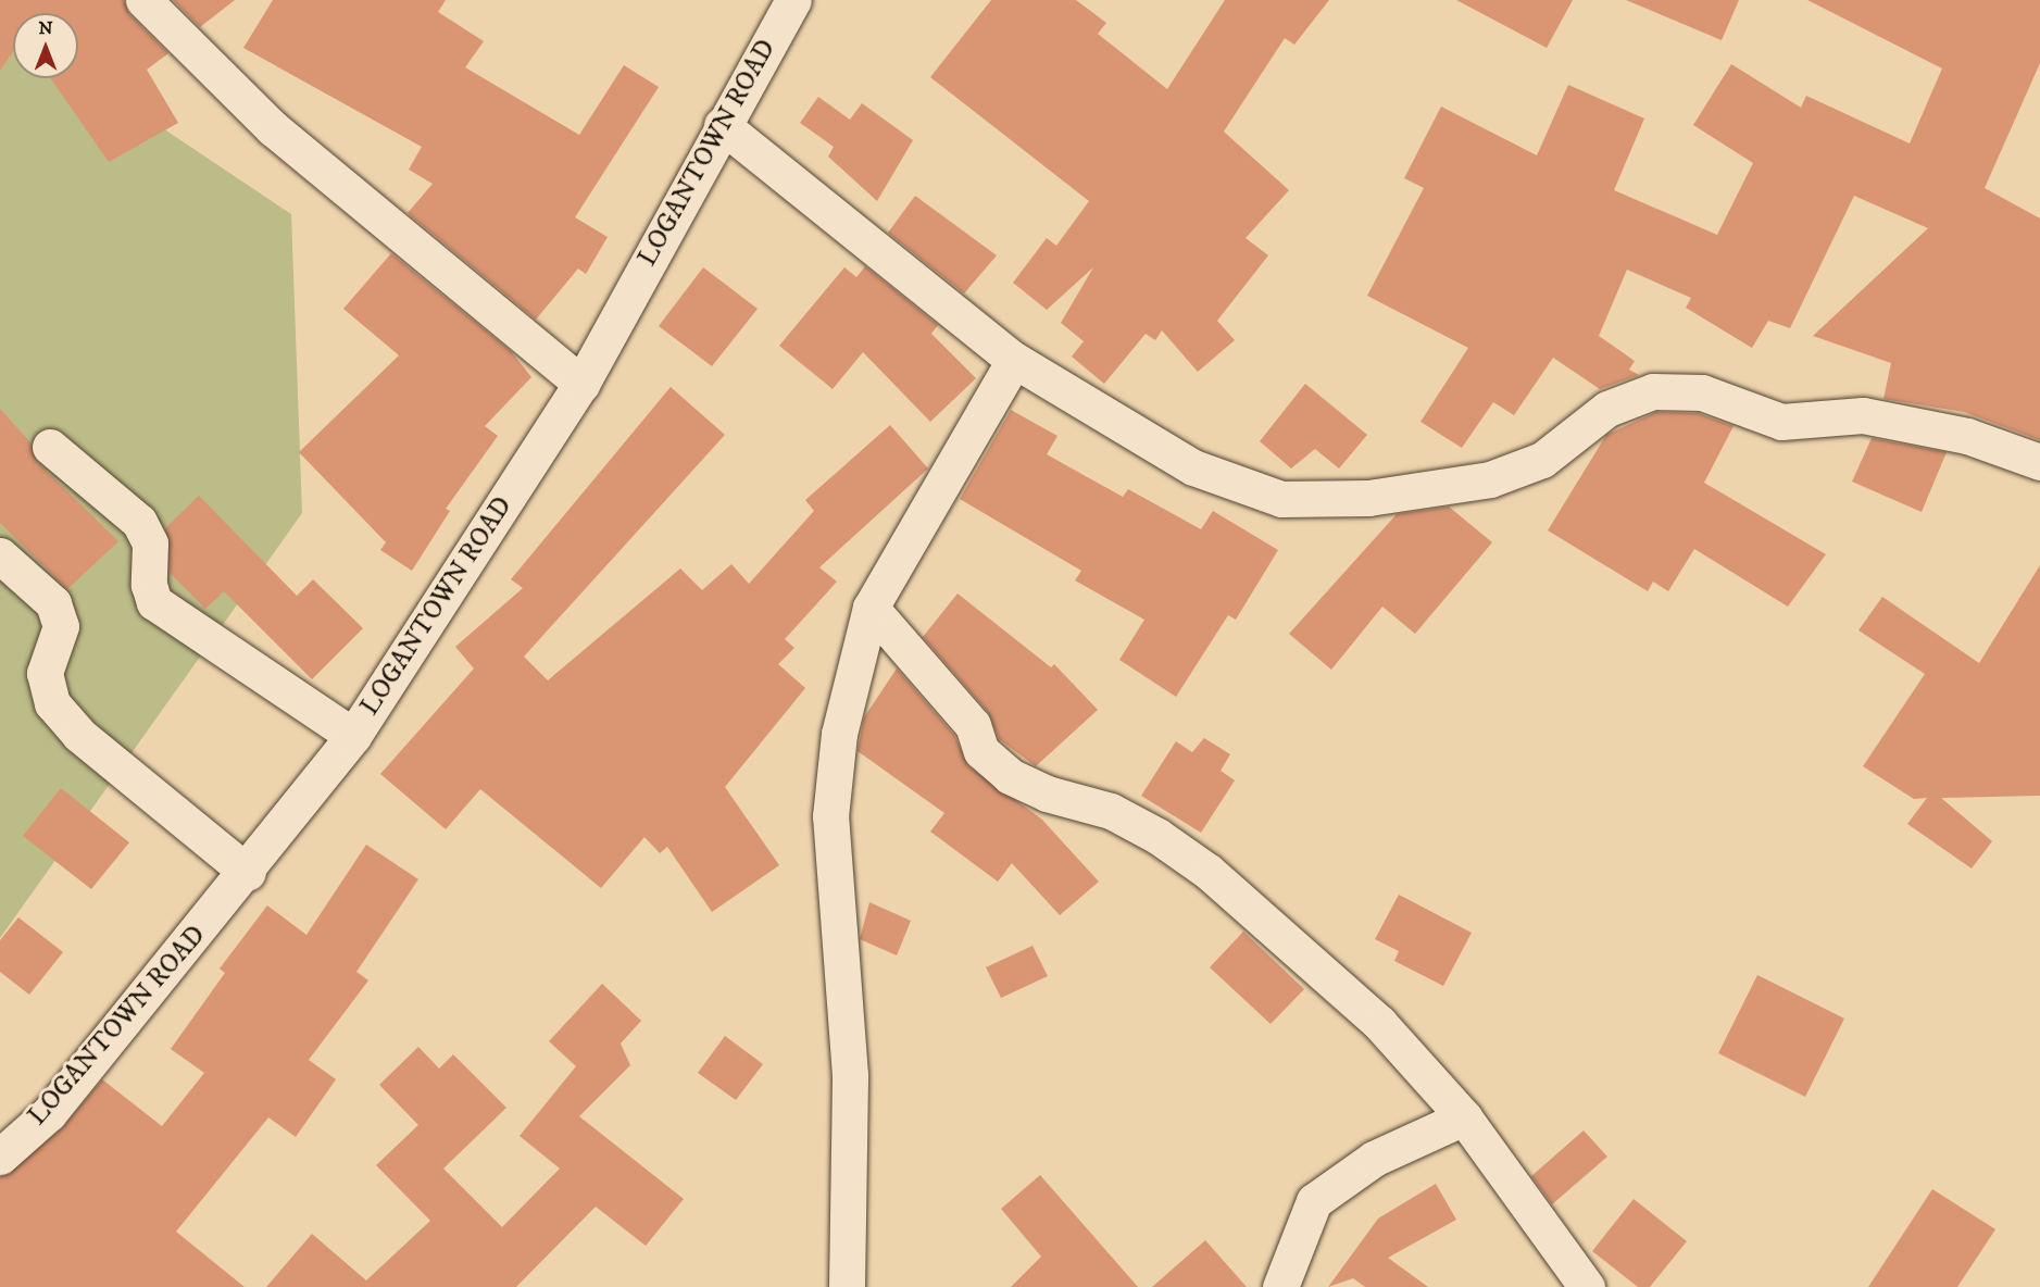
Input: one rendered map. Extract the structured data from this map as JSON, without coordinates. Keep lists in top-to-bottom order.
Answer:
{
  "streets": {
    "street": ["LOGANTOWN ROAD"]
  },
  "north": "top"
}
